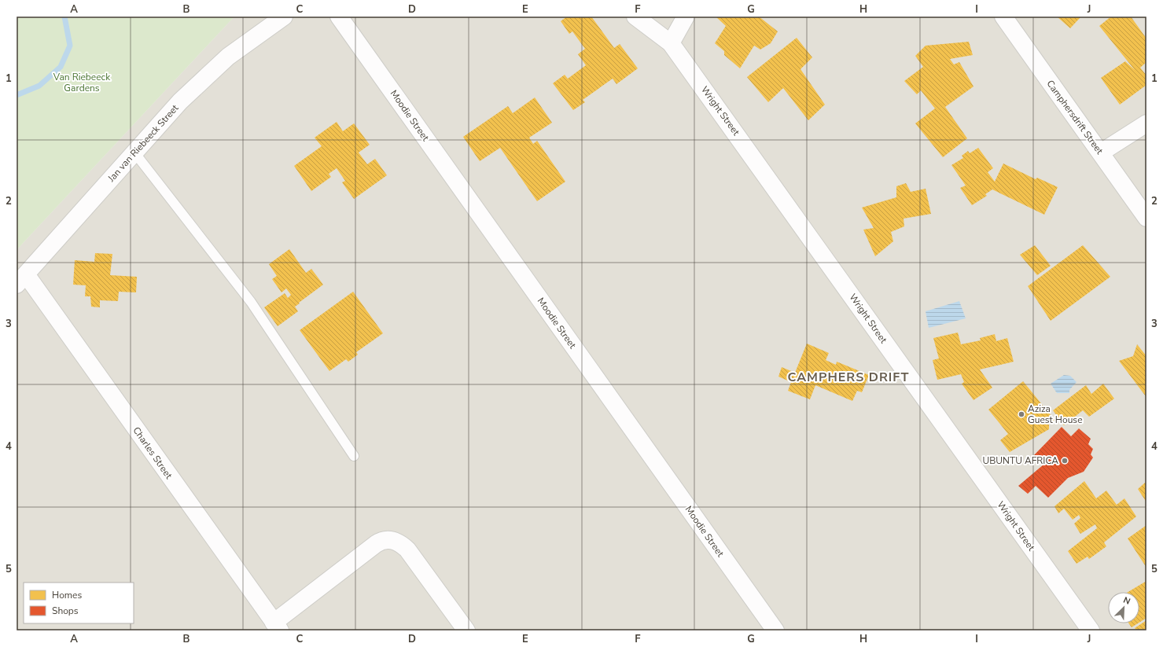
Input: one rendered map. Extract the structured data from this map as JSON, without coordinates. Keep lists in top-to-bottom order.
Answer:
{
  "streets": {
    "street": [
      "Wright Street",
      "Moodie Street",
      "Camphersdrift Street",
      "Jan van Riebeeck Street",
      "Charles Street"
    ]
  },
  "crossings": [
    ["Jan van Riebeeck Street", "Charles Street"]
  ],
  "districts": ["CAMPHERS DRIFT"],
  "parks": ["Van Riebeeck Gardens"],
  "places": ["Aziza Guest House", "UBUNTU AFRICA"],
  "legend": ["Homes", "Shops"],
  "north": "top right",
  "grid": {
    "columns": [
      "A",
      "B",
      "C",
      "D",
      "E",
      "F",
      "G",
      "H",
      "I",
      "J"
    ],
    "rows": [
      "1",
      "2",
      "3",
      "4",
      "5"
    ]
  }
}
